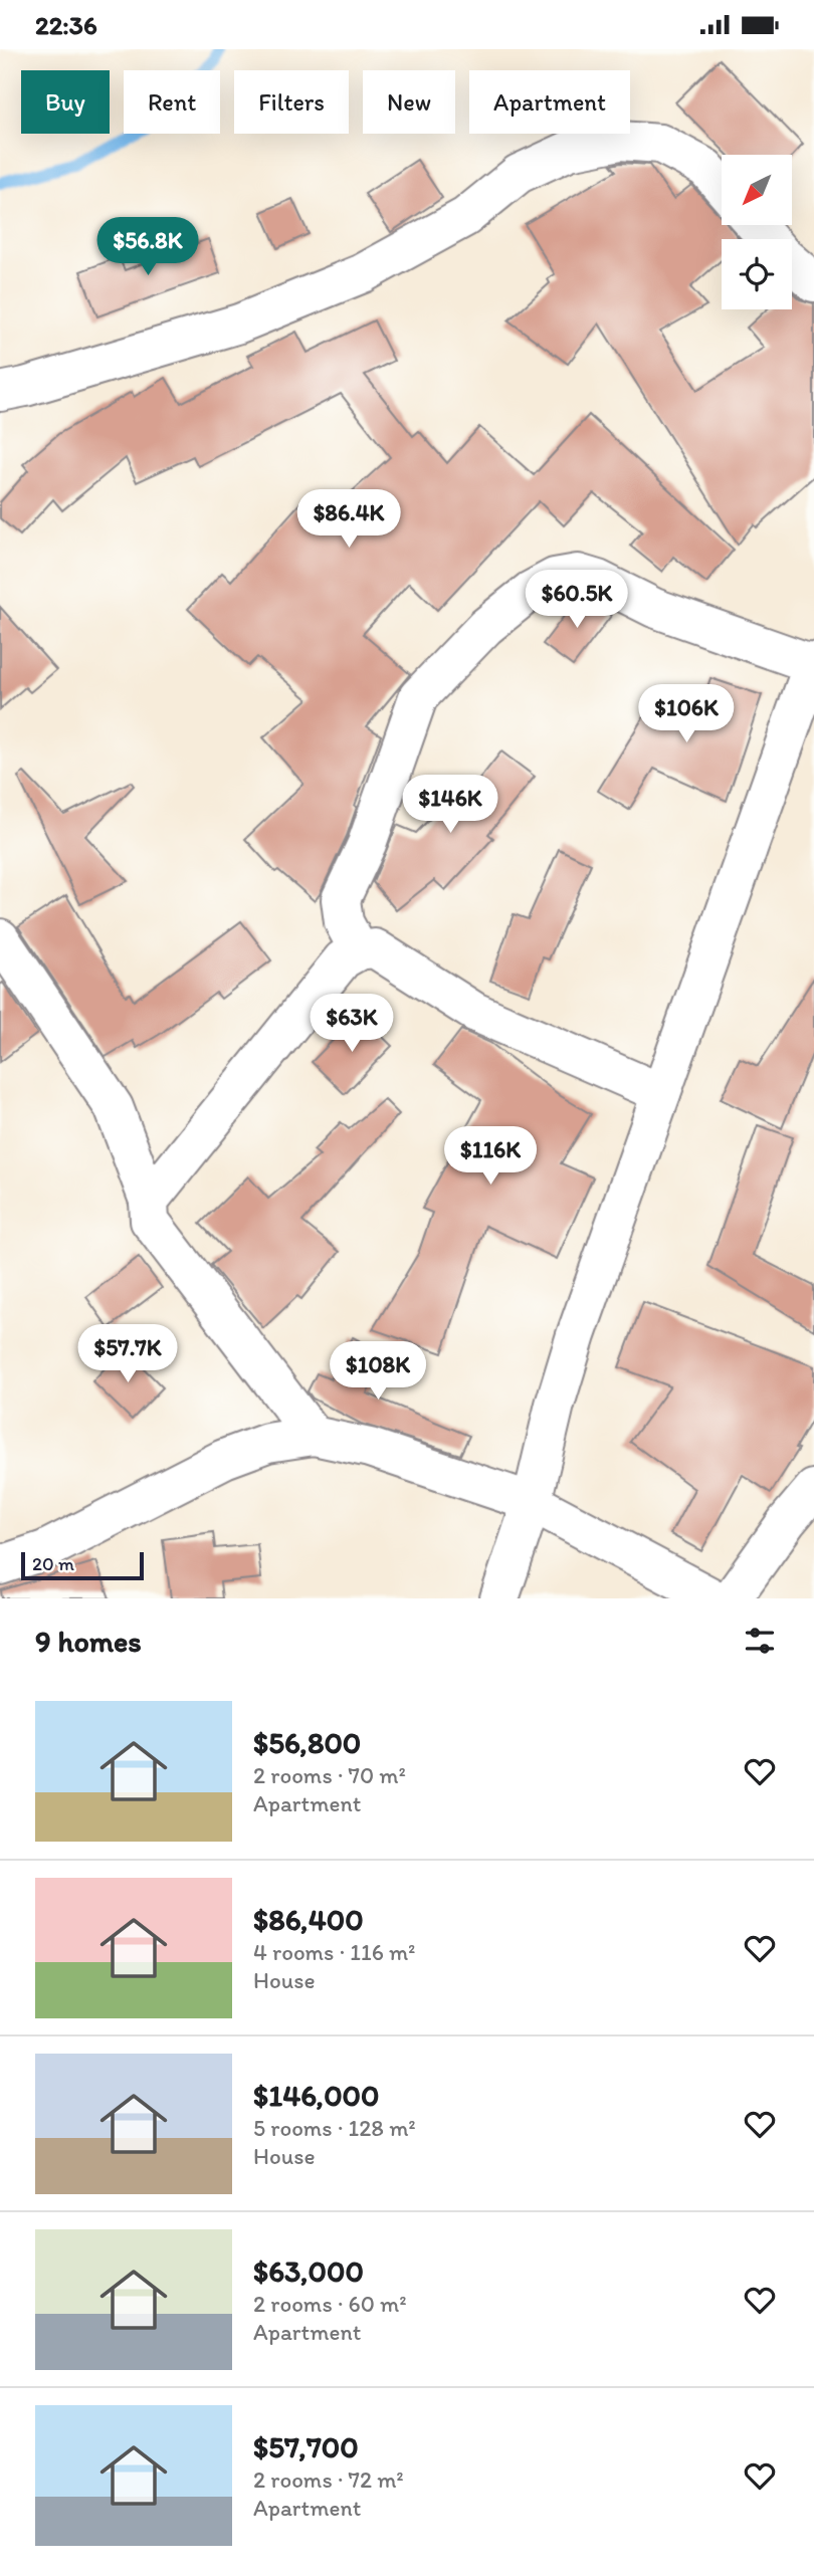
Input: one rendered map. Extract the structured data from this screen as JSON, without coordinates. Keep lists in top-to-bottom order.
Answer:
{
  "scale_bar": "20 m",
  "north": "bottom left",
  "page": {
    "status": "22:36",
    "chip": [
      "Buy",
      "Rent",
      "Filters",
      "New",
      "Apartment"
    ],
    "price": [
      "$56.8K",
      "$86.4K",
      "$60.5K",
      "$106K",
      "$146K",
      "$63K",
      "$116K",
      "$57.7K",
      "$108K"
    ],
    "scale": "20 m",
    "heading": "9 homes",
    "list": [
      {
        "name": "$56,800",
        "note": "2 rooms · 70 m² · Apartment"
      },
      {
        "name": "$86,400",
        "note": "4 rooms · 116 m² · House"
      },
      {
        "name": "$146,000",
        "note": "5 rooms · 128 m² · House"
      },
      {
        "name": "$63,000",
        "note": "2 rooms · 60 m² · Apartment"
      },
      {
        "name": "$57,700",
        "note": "2 rooms · 72 m² · Apartment"
      }
    ]
  }
}
